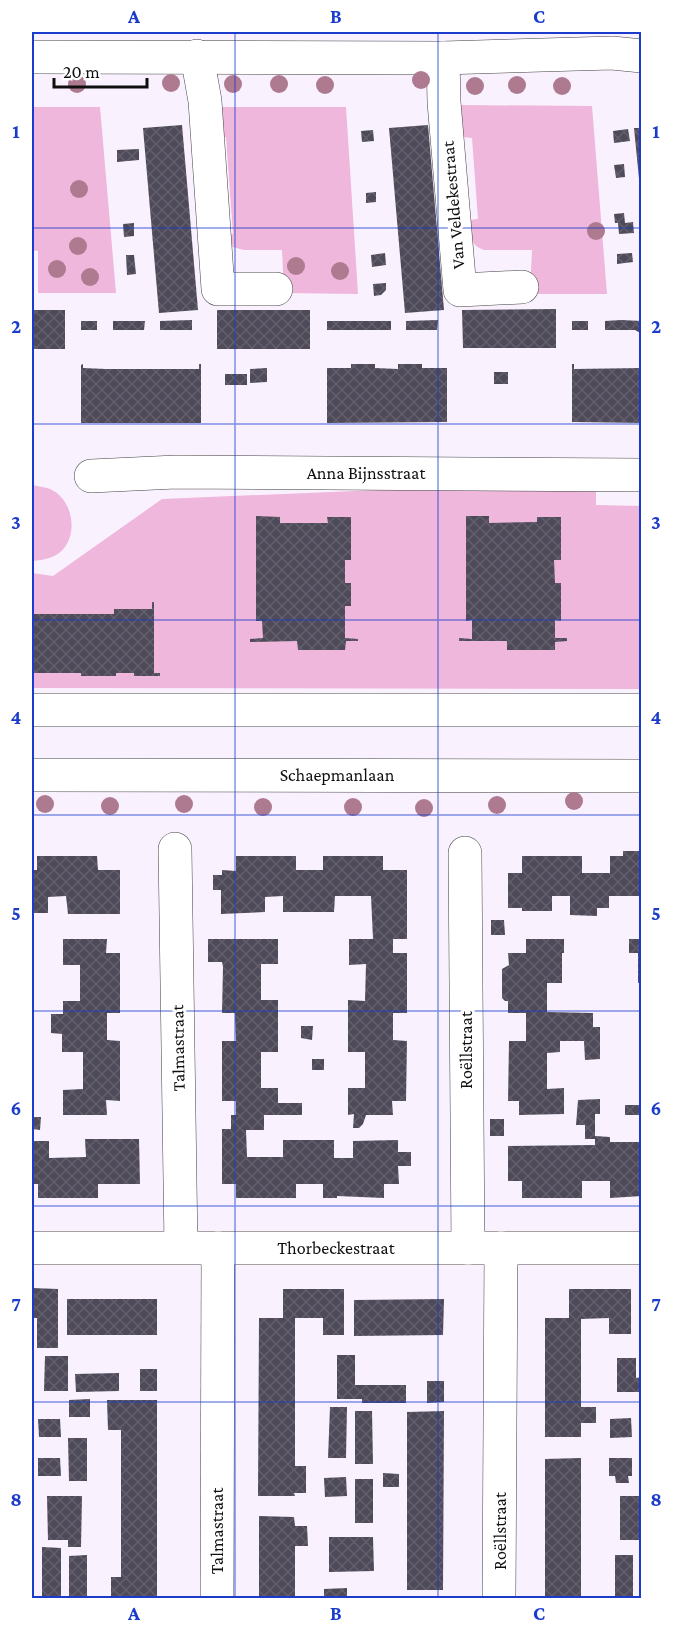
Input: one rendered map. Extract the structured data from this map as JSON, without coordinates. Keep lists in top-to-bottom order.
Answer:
{
  "streets": {
    "street": [
      "Van Veldekestraat",
      "Anna Bijnsstraat",
      "Schaepmanlaan",
      "Talmastraat",
      "Roëllstraat",
      "Thorbeckestraat"
    ]
  },
  "crossings": [
    ["Talmastraat", "Thorbeckestraat"],
    ["Roëllstraat", "Thorbeckestraat"]
  ],
  "scale_bar": "20 m",
  "grid": {
    "columns": ["A", "B", "C"],
    "rows": [
      "1",
      "2",
      "3",
      "4",
      "5",
      "6",
      "7",
      "8"
    ]
  }
}
